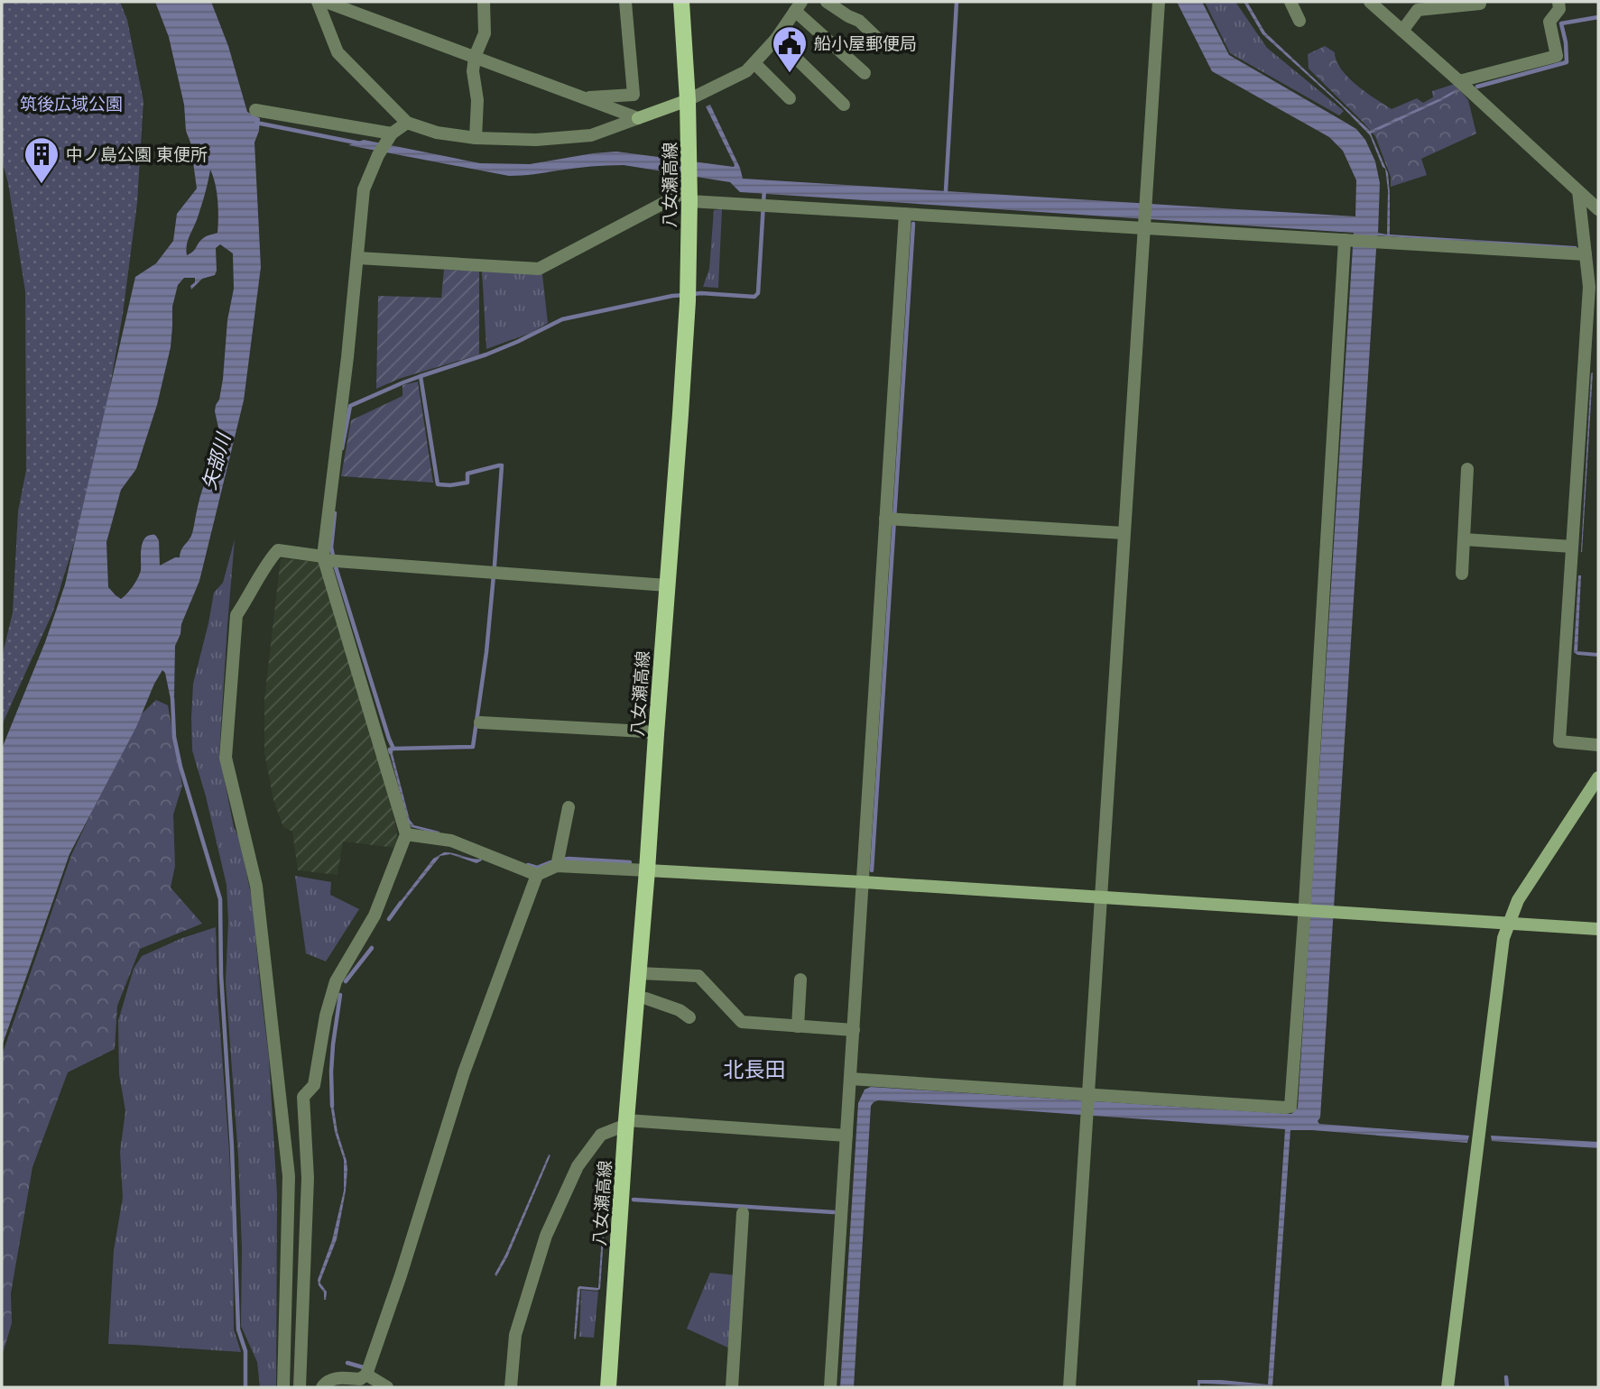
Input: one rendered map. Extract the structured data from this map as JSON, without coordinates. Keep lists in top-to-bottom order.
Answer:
{
  "streets": {
    "main road": ["八女瀬高線"]
  },
  "districts": ["北長田"],
  "water": ["矢部川"],
  "parks": ["筑後広域公園"],
  "places": {
    "public building": ["船小屋郵便局"],
    "building": ["中ノ島公園 東便所"]
  }
}
